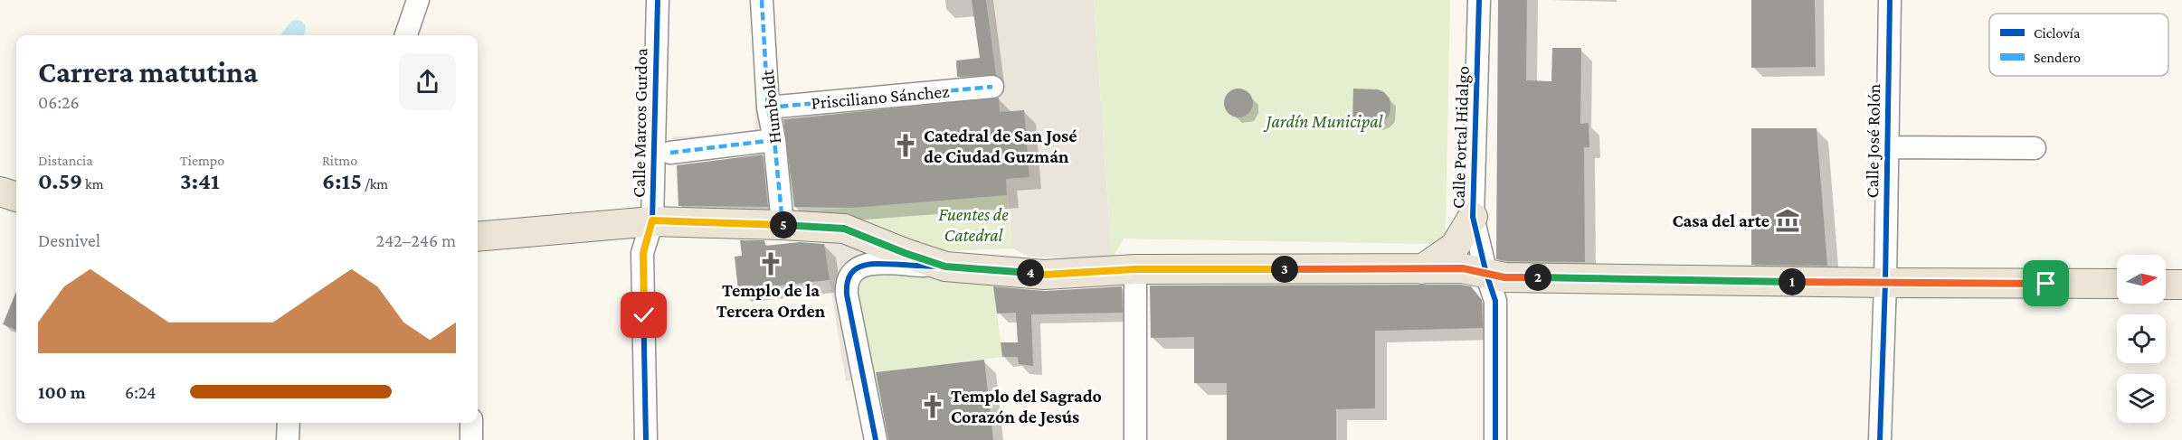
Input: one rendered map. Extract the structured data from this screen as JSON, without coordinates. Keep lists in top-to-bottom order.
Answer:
{
  "streets": {
    "street": [
      "Prisciliano Sánchez",
      "Humboldt",
      "Calle Marcos Gurdoa",
      "Calle Portal Hidalgo",
      "Calle José Rolón"
    ]
  },
  "crossings": [
    ["Prisciliano Sánchez", "Humboldt"]
  ],
  "parks": ["Jardín Municipal", "Fuentes de Catedral"],
  "places": {
    "church": ["Catedral de San José de Ciudad Guzmán", "Templo de la Tercera Orden", "Templo del Sagrado Corazón de Jesús"],
    "museum": ["Casa del arte"]
  },
  "legend": ["Ciclovía", "Sendero"],
  "north": "right",
  "page": {
    "heading": ["Carrera matutina", "06:26"],
    "stats": [
      ["Distancia", "0.59 km"],
      ["Tiempo", "3:41"],
      ["Ritmo", "6:15 /km"]
    ],
    "pins": [
      "5",
      "3",
      "4",
      "2",
      "1"
    ],
    "chart": ["Desnivel", "242–246 m"],
    "list": [
      {
        "name": "100 m",
        "note": "6:24"
      }
    ]
  }
}
